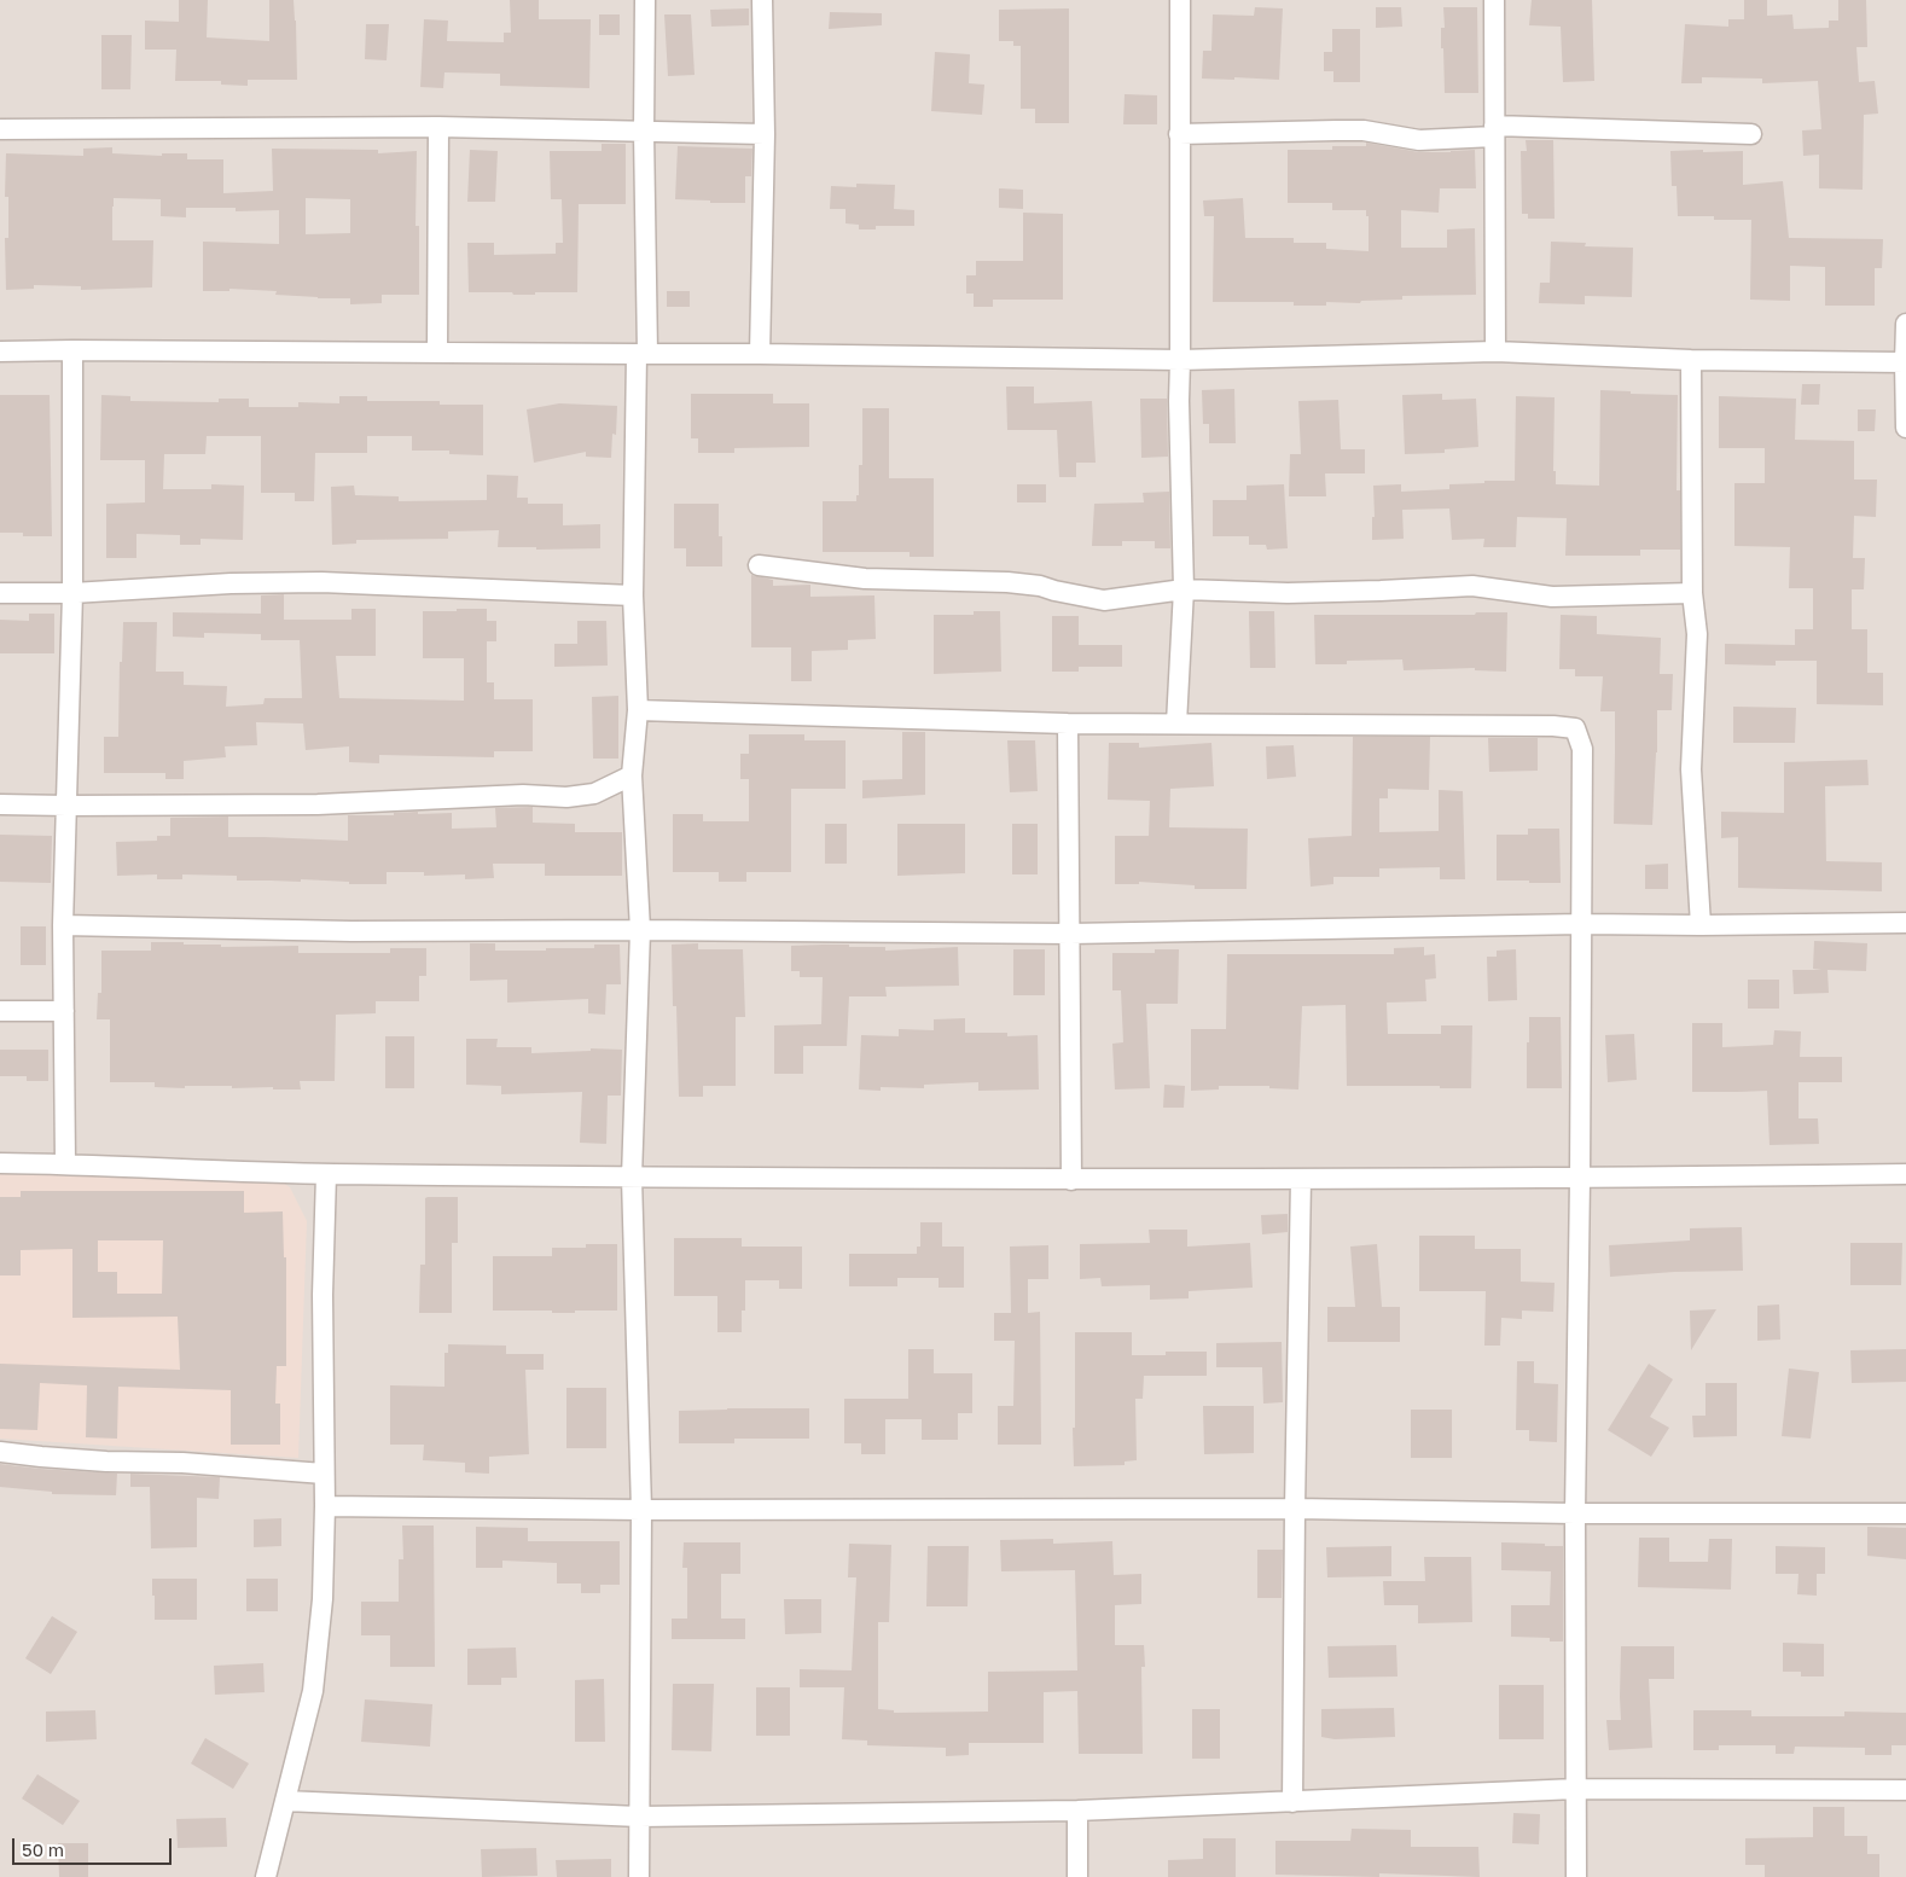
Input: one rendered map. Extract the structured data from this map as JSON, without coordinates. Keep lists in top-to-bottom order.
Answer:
{
  "scale_bar": "50 m"
}
